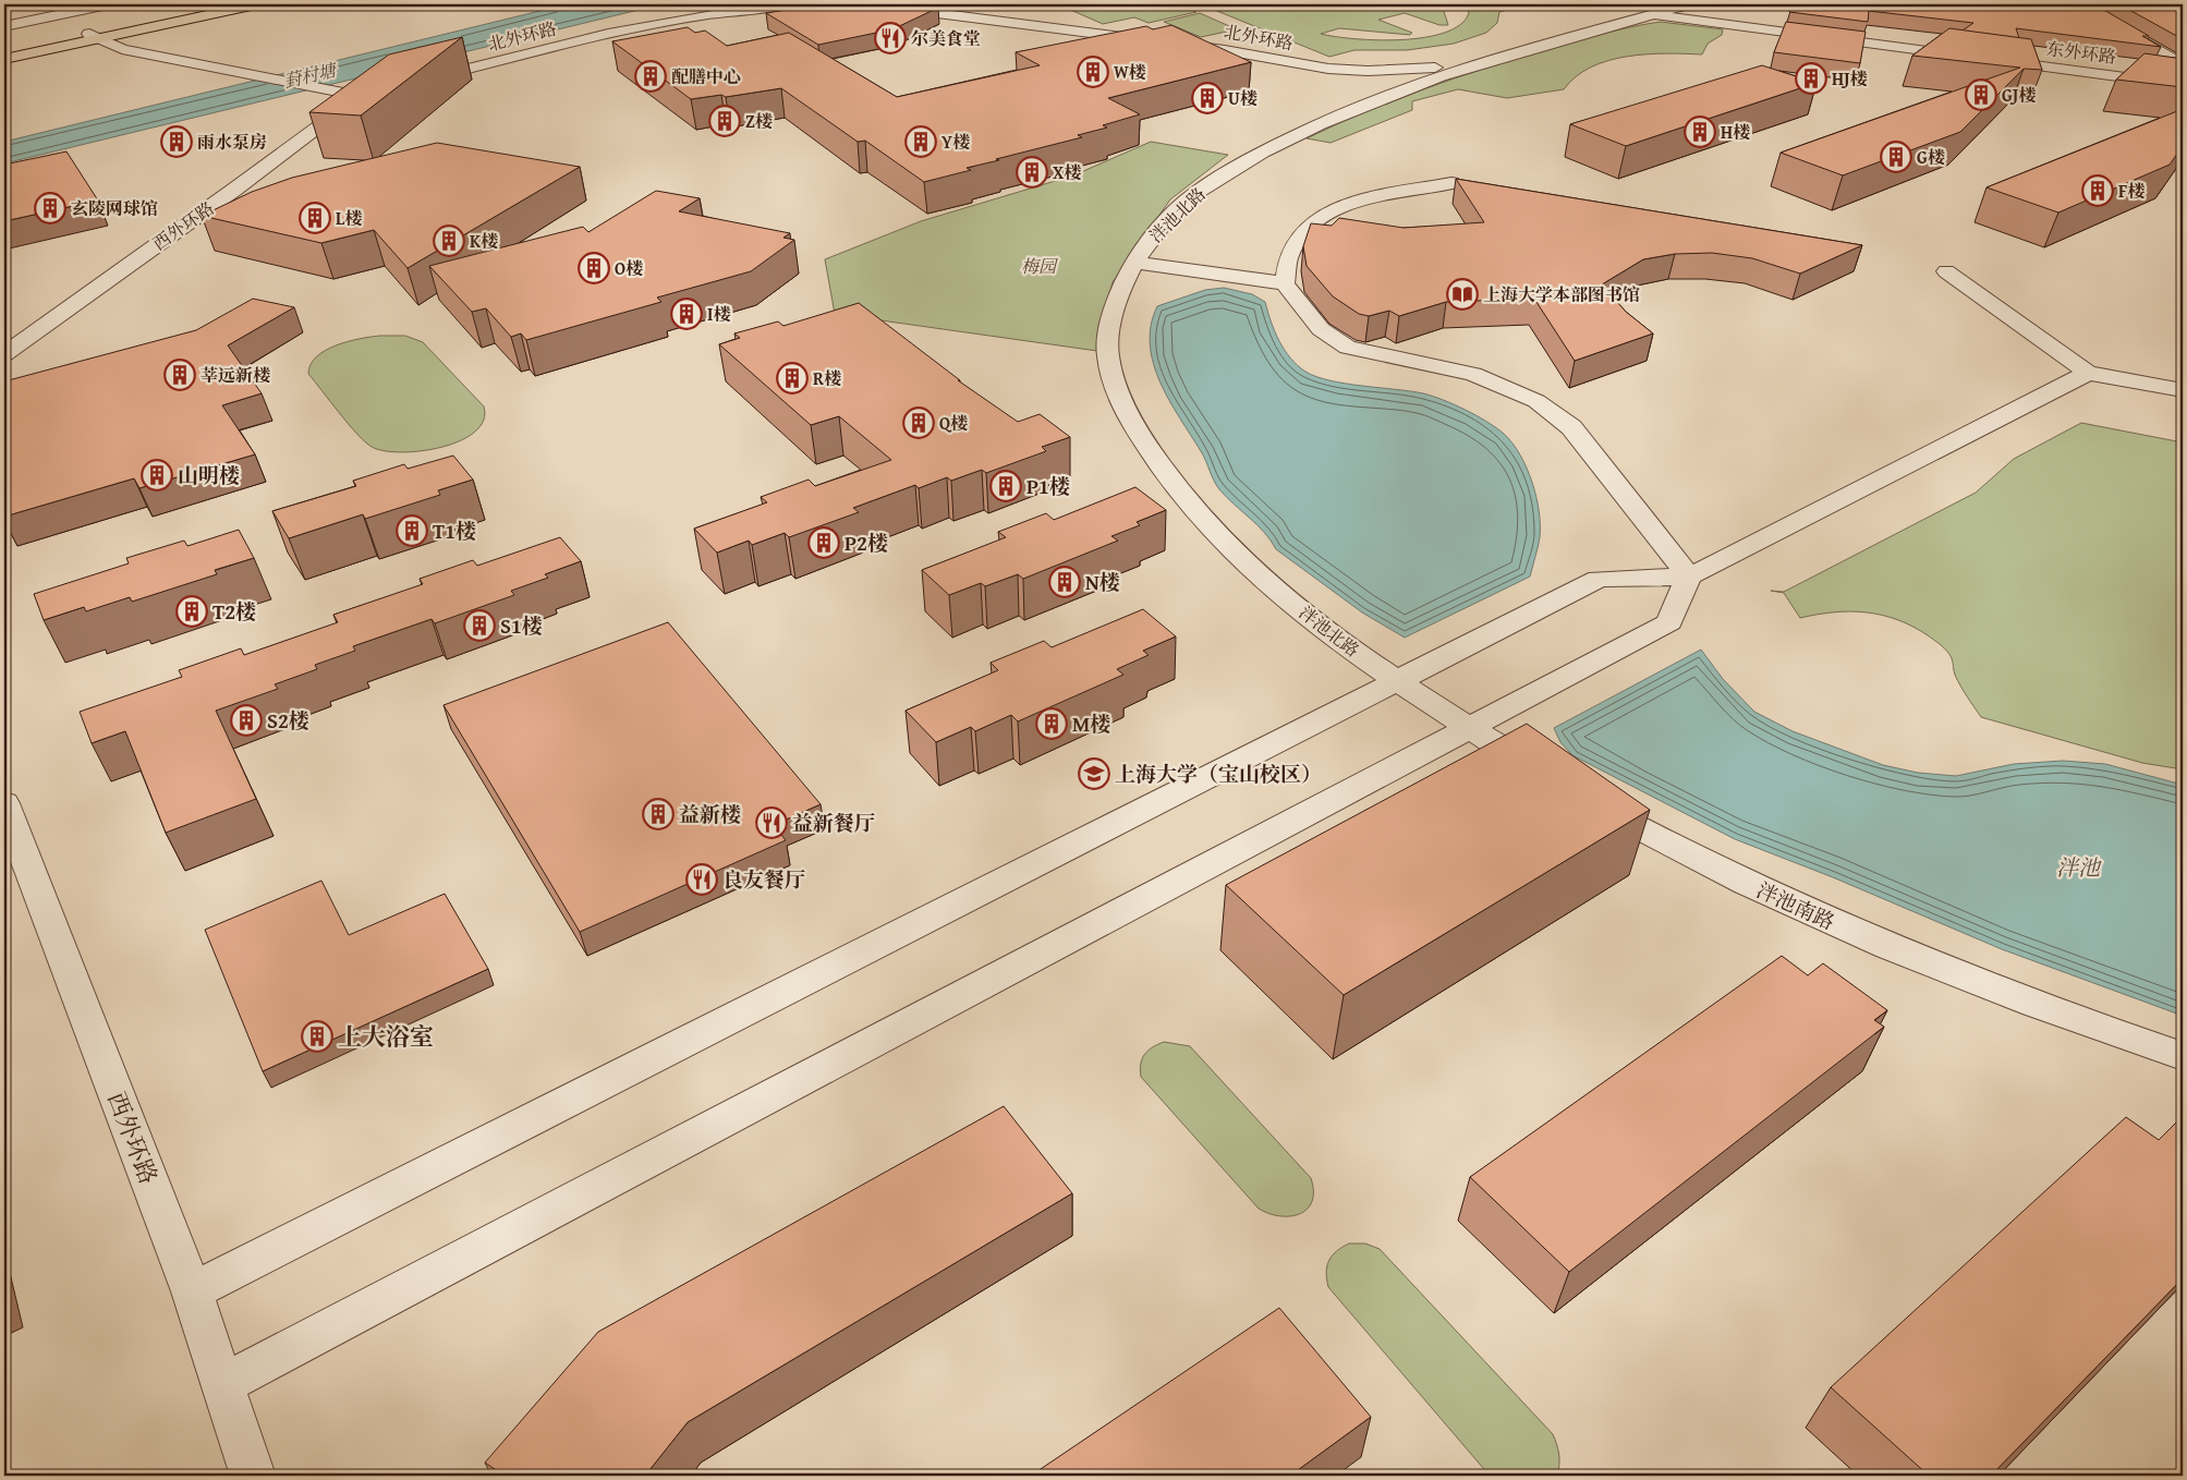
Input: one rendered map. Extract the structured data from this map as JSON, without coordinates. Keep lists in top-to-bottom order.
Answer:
{
  "streets": {
    "street": [
      "北外环路",
      "东外环路",
      "泮池北路",
      "西外环路",
      "泮池南路"
    ]
  },
  "crossings": [
    ["北外环路", "泮池北路"],
    ["东外环路", "泮池北路"]
  ],
  "water": ["葑村塘", "泮池"],
  "parks": ["梅园"],
  "places": {
    "restaurant": ["尔美食堂", "益新餐厅", "良友餐厅"],
    "building": [
      "W楼",
      "配膳中心",
      "HJ楼",
      "GJ楼",
      "U楼",
      "Z楼",
      "H楼",
      "雨水泵房",
      "Y楼",
      "G楼",
      "X楼",
      "F楼",
      "玄陵网球馆",
      "L楼",
      "K楼",
      "O楼",
      "I楼",
      "莘远新楼",
      "R楼",
      "Q楼",
      "山明楼",
      "P1楼",
      "T1楼",
      "P2楼",
      "N楼",
      "T2楼",
      "S1楼",
      "S2楼",
      "M楼",
      "益新楼",
      "上大浴室"
    ],
    "library": ["上海大学本部图书馆"],
    "school or university": ["上海大学（宝山校区）"]
  }
}
